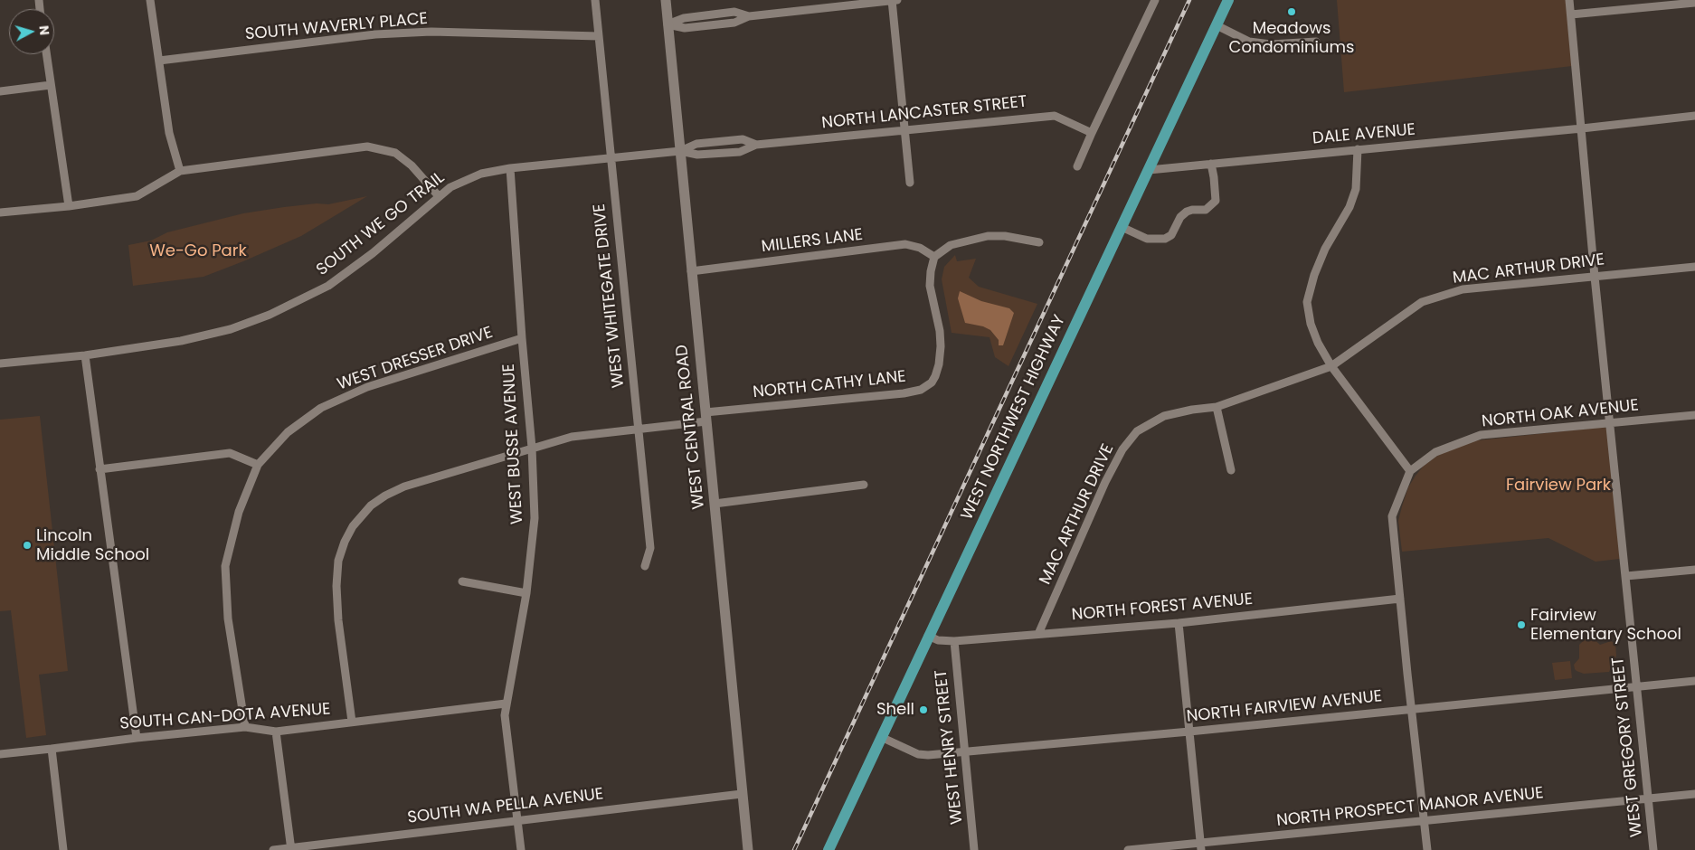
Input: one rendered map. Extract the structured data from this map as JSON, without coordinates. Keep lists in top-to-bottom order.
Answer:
{
  "streets": {
    "main road": ["WEST NORTHWEST HIGHWAY", "WEST CENTRAL ROAD"],
    "street": [
      "SOUTH WAVERLY PLACE",
      "NORTH LANCASTER STREET",
      "DALE AVENUE",
      "SOUTH WE GO TRAIL",
      "MILLERS LANE",
      "MAC ARTHUR DRIVE",
      "WEST WHITEGATE DRIVE",
      "WEST DRESSER DRIVE",
      "NORTH CATHY LANE",
      "NORTH OAK AVENUE",
      "WEST BUSSE AVENUE",
      "NORTH FOREST AVENUE",
      "NORTH FAIRVIEW AVENUE",
      "SOUTH CAN-DOTA AVENUE",
      "WEST HENRY STREET",
      "WEST GREGORY STREET",
      "SOUTH WA PELLA AVENUE",
      "NORTH PROSPECT MANOR AVENUE"
    ]
  },
  "crossings": [
    ["NORTH LANCASTER STREET", "SOUTH WE GO TRAIL"],
    ["NORTH LANCASTER STREET", "WEST CENTRAL ROAD"],
    ["DALE AVENUE", "WEST NORTHWEST HIGHWAY"],
    ["DALE AVENUE", "WEST GREGORY STREET"],
    ["SOUTH WE GO TRAIL", "WEST WHITEGATE DRIVE"],
    ["SOUTH WE GO TRAIL", "WEST CENTRAL ROAD"],
    ["SOUTH WE GO TRAIL", "WEST BUSSE AVENUE"],
    ["MILLERS LANE", "NORTH CATHY LANE"],
    ["MILLERS LANE", "WEST CENTRAL ROAD"],
    ["MAC ARTHUR DRIVE", "NORTH FOREST AVENUE"],
    ["MAC ARTHUR DRIVE", "WEST GREGORY STREET"],
    ["WEST WHITEGATE DRIVE", "NORTH CATHY LANE"],
    ["WEST DRESSER DRIVE", "WEST BUSSE AVENUE"],
    ["WEST DRESSER DRIVE", "SOUTH CAN-DOTA AVENUE"],
    ["NORTH CATHY LANE", "WEST CENTRAL ROAD"],
    ["NORTH CATHY LANE", "WEST BUSSE AVENUE"],
    ["NORTH CATHY LANE", "SOUTH CAN-DOTA AVENUE"],
    ["NORTH OAK AVENUE", "WEST GREGORY STREET"],
    ["WEST NORTHWEST HIGHWAY", "NORTH FOREST AVENUE"],
    ["WEST NORTHWEST HIGHWAY", "NORTH FAIRVIEW AVENUE"],
    ["WEST CENTRAL ROAD", "SOUTH WA PELLA AVENUE"],
    ["WEST BUSSE AVENUE", "SOUTH CAN-DOTA AVENUE"],
    ["WEST BUSSE AVENUE", "SOUTH WA PELLA AVENUE"],
    ["NORTH FOREST AVENUE", "WEST HENRY STREET"],
    ["NORTH FAIRVIEW AVENUE", "WEST HENRY STREET"],
    ["NORTH FAIRVIEW AVENUE", "WEST GREGORY STREET"],
    ["WEST GREGORY STREET", "NORTH PROSPECT MANOR AVENUE"]
  ],
  "parks": ["We-Go Park", "Fairview Park"],
  "places": [
    "Meadows Condominiums",
    "Lincoln Middle School",
    "Fairview Elementary School",
    "Shell"
  ],
  "north": "right"
}
